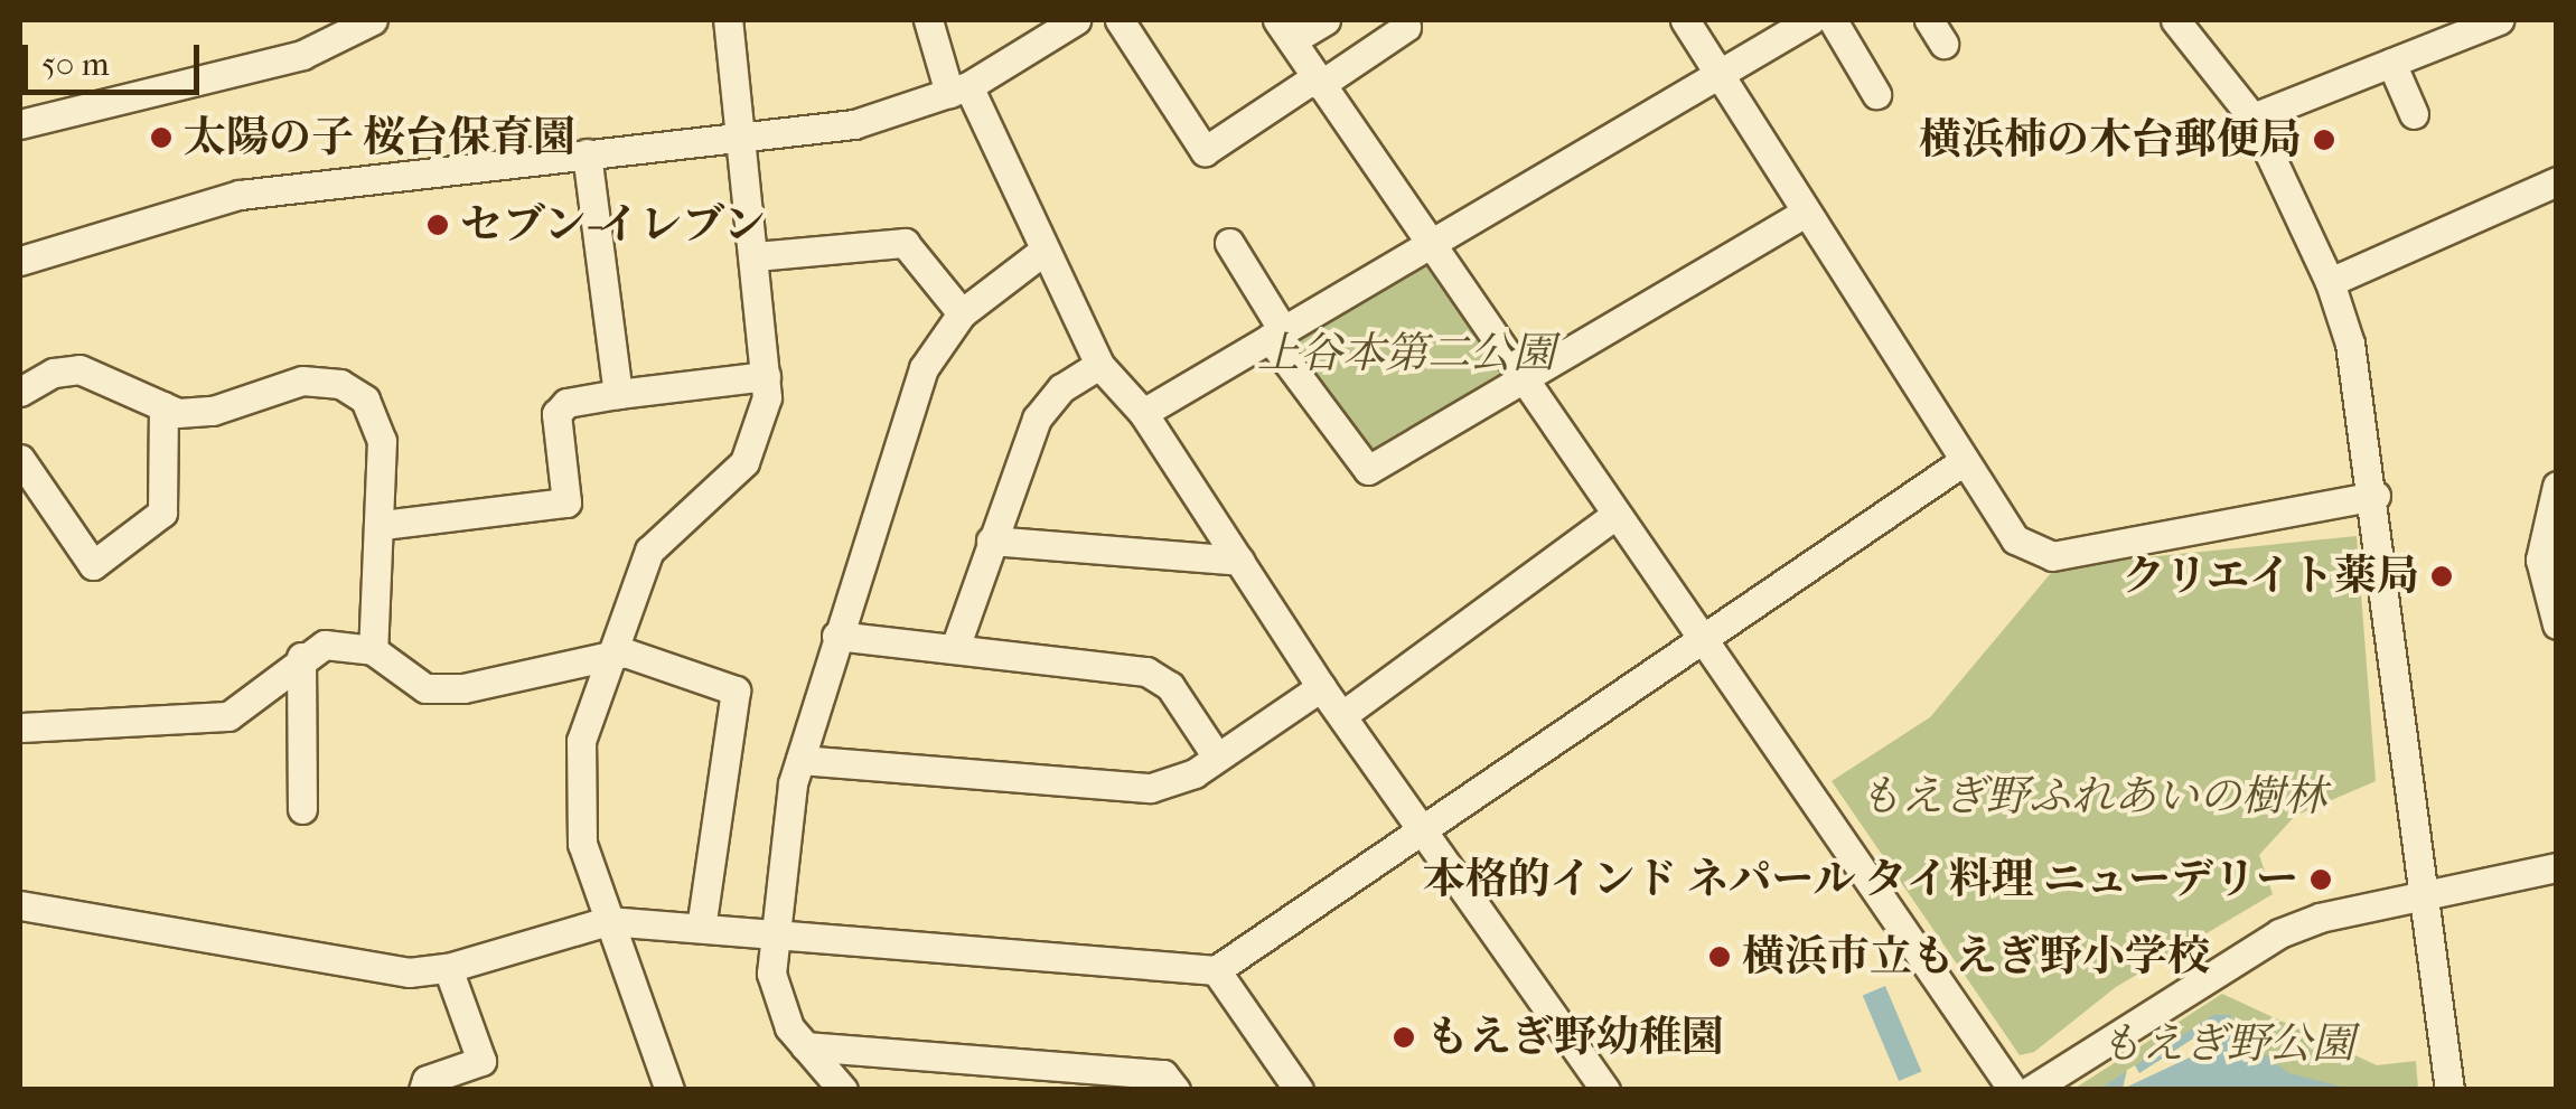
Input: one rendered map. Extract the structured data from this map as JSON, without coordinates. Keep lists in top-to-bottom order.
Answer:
{
  "parks": ["上谷本第二公園", "もえぎ野ふれあいの樹林", "もえぎ野公園"],
  "places": [
    "太陽の子 桜台保育園",
    "横浜柿の木台郵便局",
    "セブン-イレブン",
    "クリエイト薬局",
    "本格的インド ネパール タイ料理 ニューデリー",
    "横浜市立もえぎ野小学校",
    "もえぎ野幼稚園"
  ],
  "scale_bar": "50 m"
}
